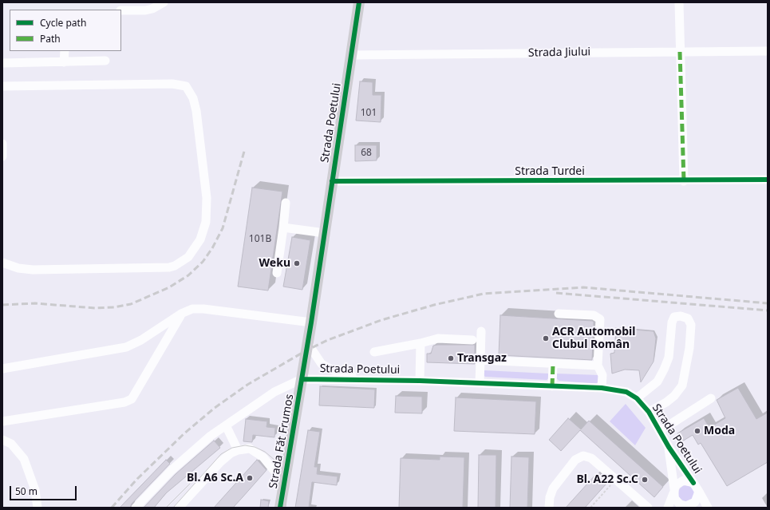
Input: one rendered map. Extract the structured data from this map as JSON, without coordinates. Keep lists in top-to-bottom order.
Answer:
{
  "streets": {
    "main road": ["Strada Poetului", "Strada Făt Frumos"],
    "street": ["Strada Jiului", "Strada Turdei"]
  },
  "crossings": [
    ["Strada Jiului", "Strada Poetului"],
    ["Strada Poetului", "Strada Turdei"],
    ["Strada Poetului", "Strada Făt Frumos"]
  ],
  "places": [
    "Weku",
    "ACR Automobil Clubul Român",
    "Transgaz",
    "Moda",
    "Bl. A6 Sc.A",
    "Bl. A22 Sc.C"
  ],
  "house_numbers": ["101", "68", "101B"],
  "legend": ["Cycle path", "Path"],
  "scale_bar": "50 m"
}
